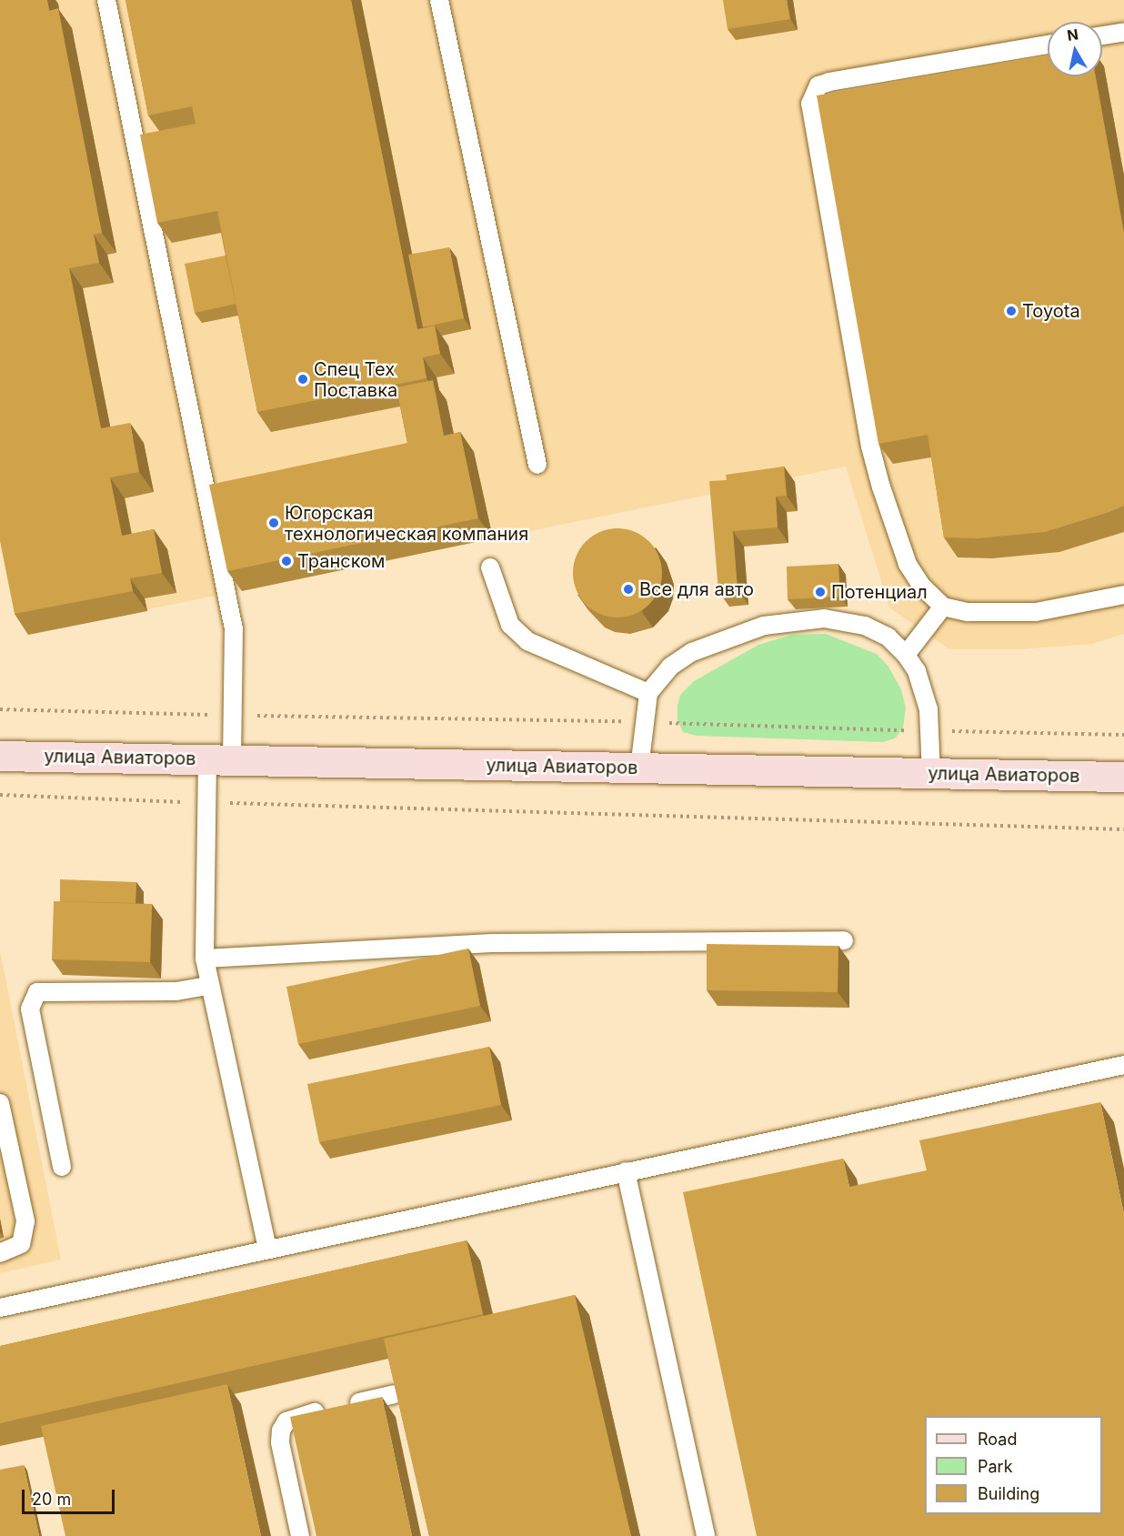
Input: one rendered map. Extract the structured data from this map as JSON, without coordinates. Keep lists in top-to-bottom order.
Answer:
{
  "streets": {
    "main road": ["улица Авиаторов"]
  },
  "places": [
    "Toyota",
    "Спец Тех Поставка",
    "Югорская технологическая компания",
    "Транском",
    "Все для авто",
    "Потенциал"
  ],
  "legend": ["Road", "Park", "Building"],
  "scale_bar": "20 m",
  "north": "top"
}
